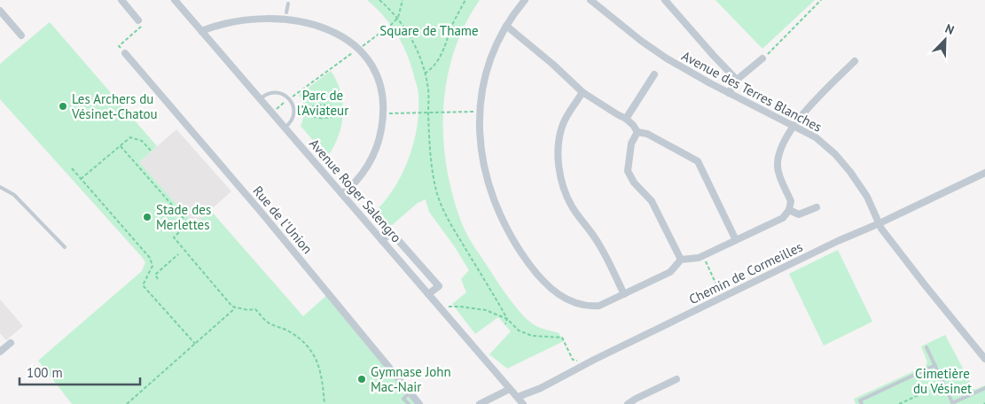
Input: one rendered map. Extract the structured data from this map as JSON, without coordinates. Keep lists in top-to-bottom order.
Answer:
{
  "streets": {
    "street": [
      "Avenue des Terres Blanches",
      "Avenue Roger Salengro",
      "Rue de l'Union",
      "Chemin de Cormeilles"
    ]
  },
  "crossings": [
    ["Avenue des Terres Blanches", "Chemin de Cormeilles"],
    ["Avenue Roger Salengro", "Chemin de Cormeilles"]
  ],
  "parks": ["Square de Thame", "Parc de l'Aviateur", "Cimetière du Vésinet"],
  "places": ["Les Archers du Vésinet-Chatou", "Stade des Merlettes", "Gymnase John Mac-Nair"],
  "scale_bar": "100 m",
  "north": "top right"
}
